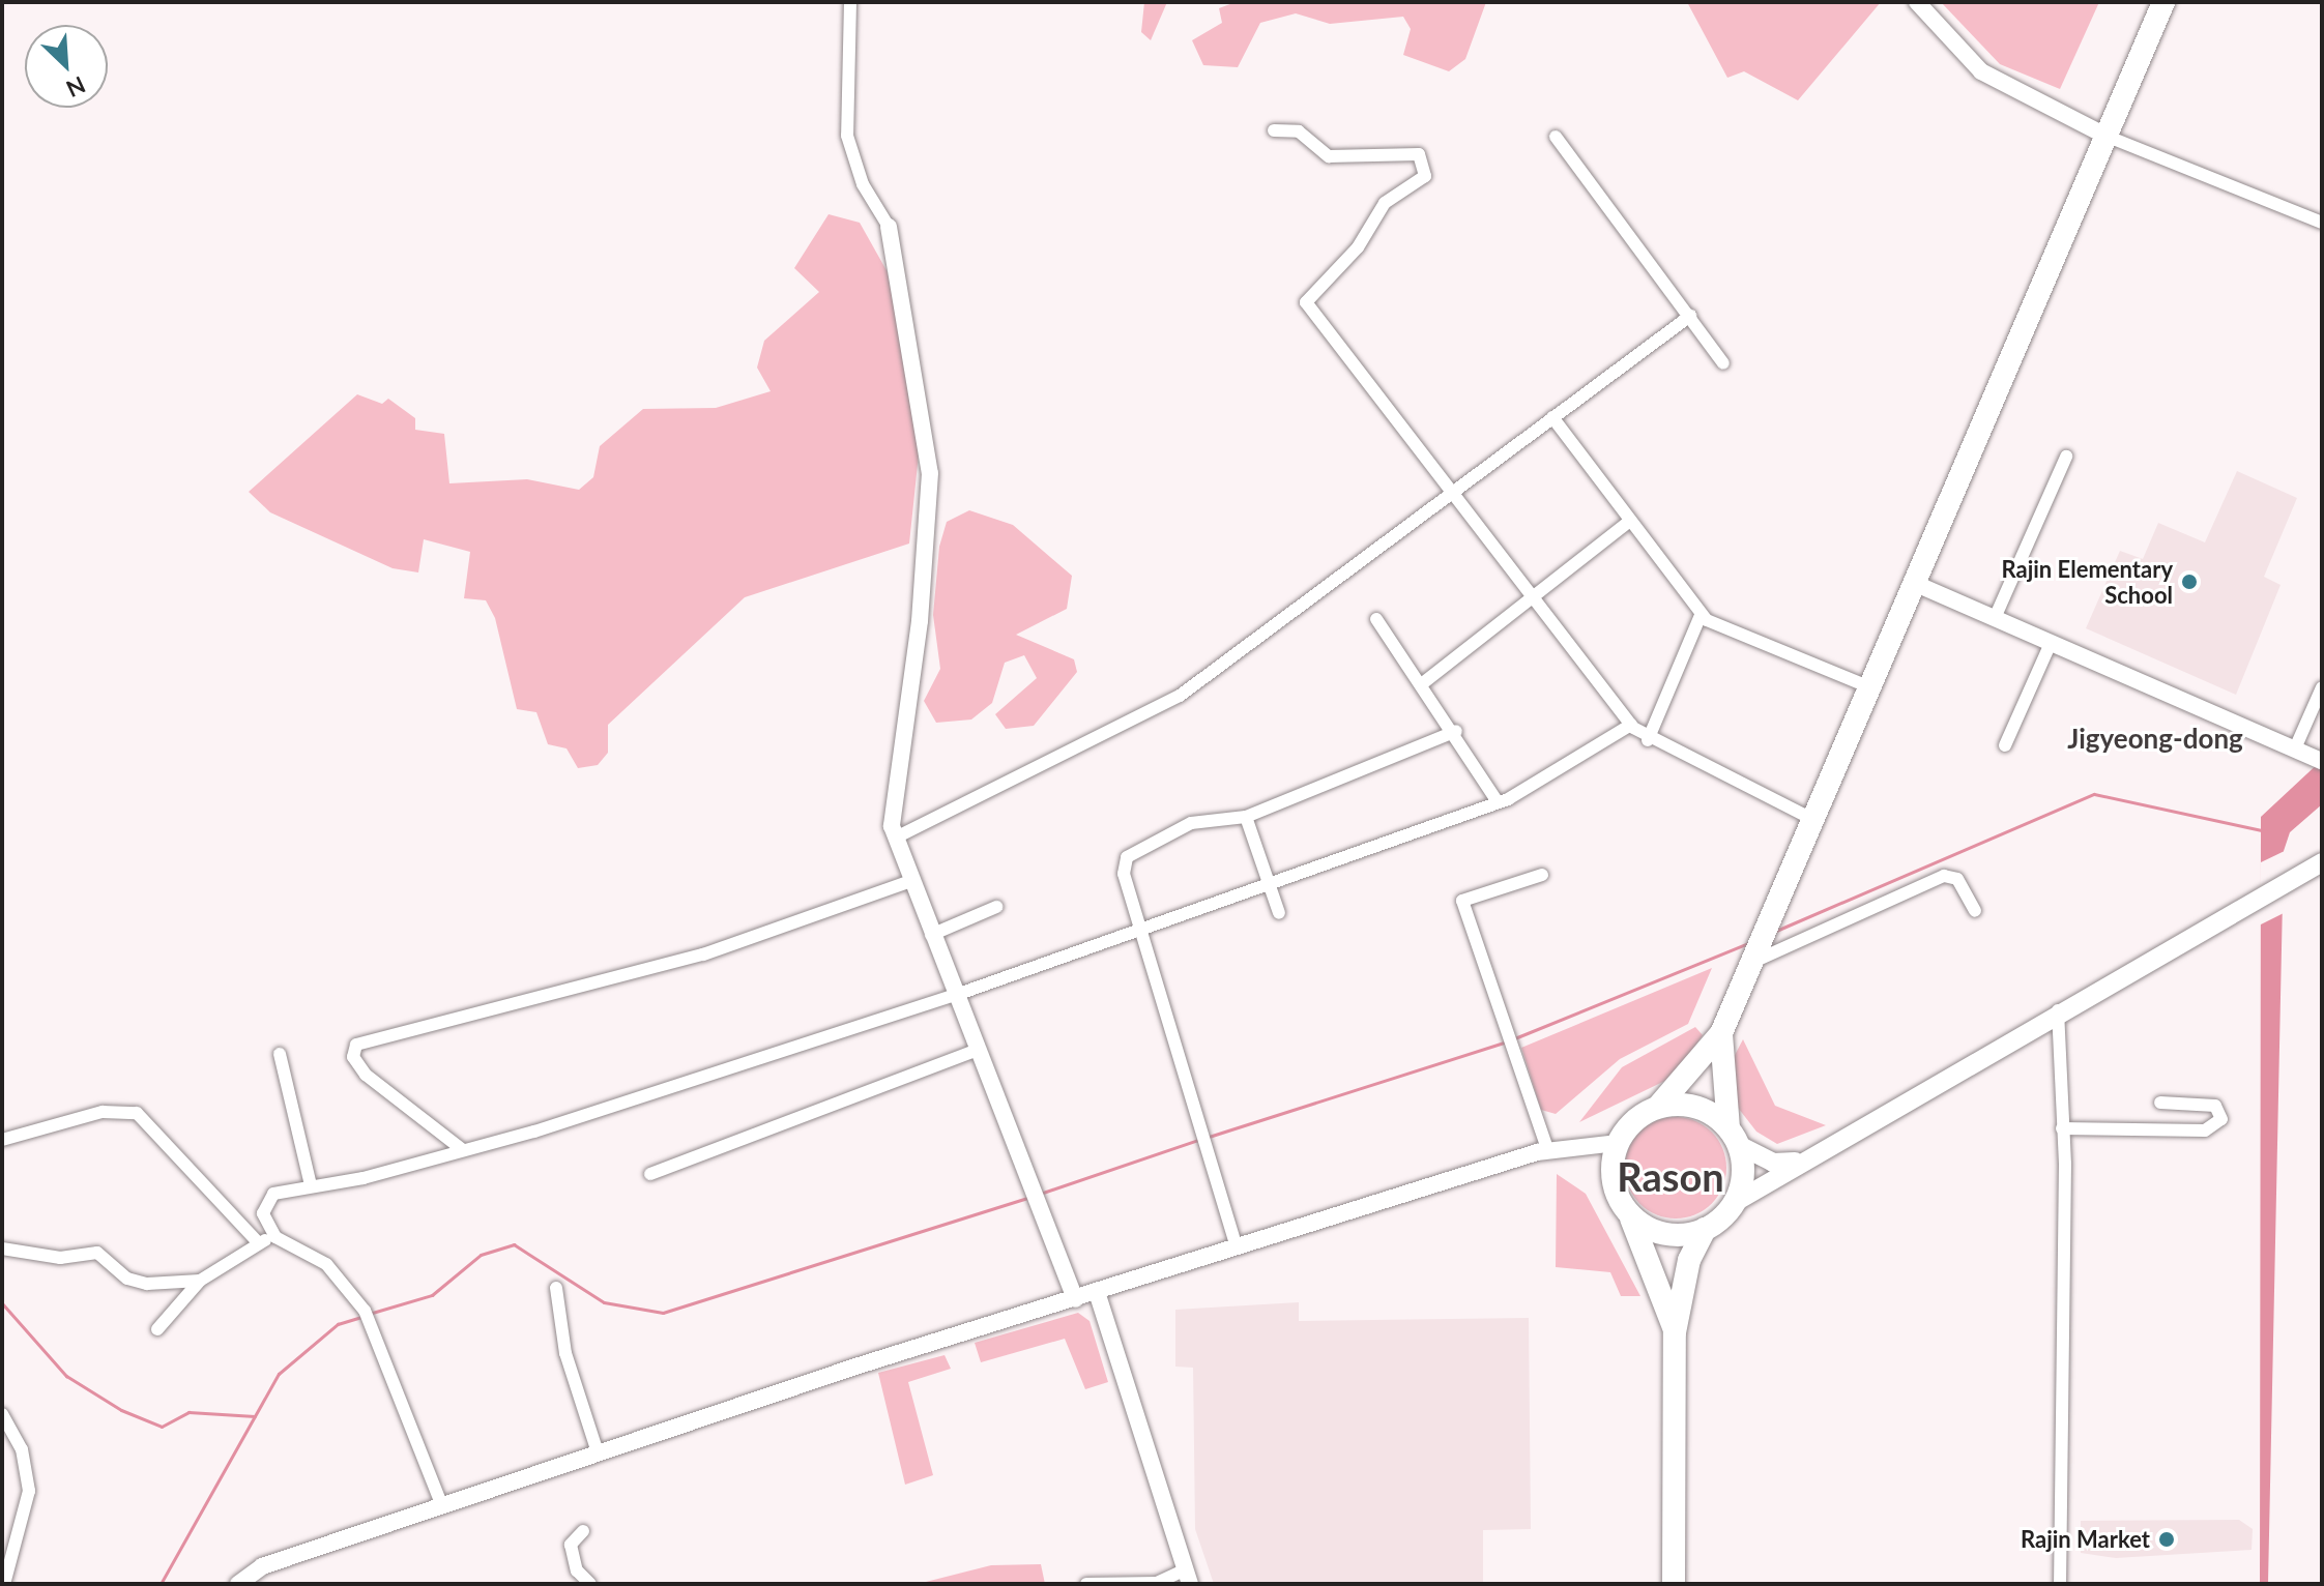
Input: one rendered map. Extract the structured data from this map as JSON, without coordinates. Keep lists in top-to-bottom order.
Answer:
{
  "districts": ["Jigyeong-dong", "Rason"],
  "places": ["Rajin Elementary School", "Rajin Market"],
  "north": "bottom right"
}
